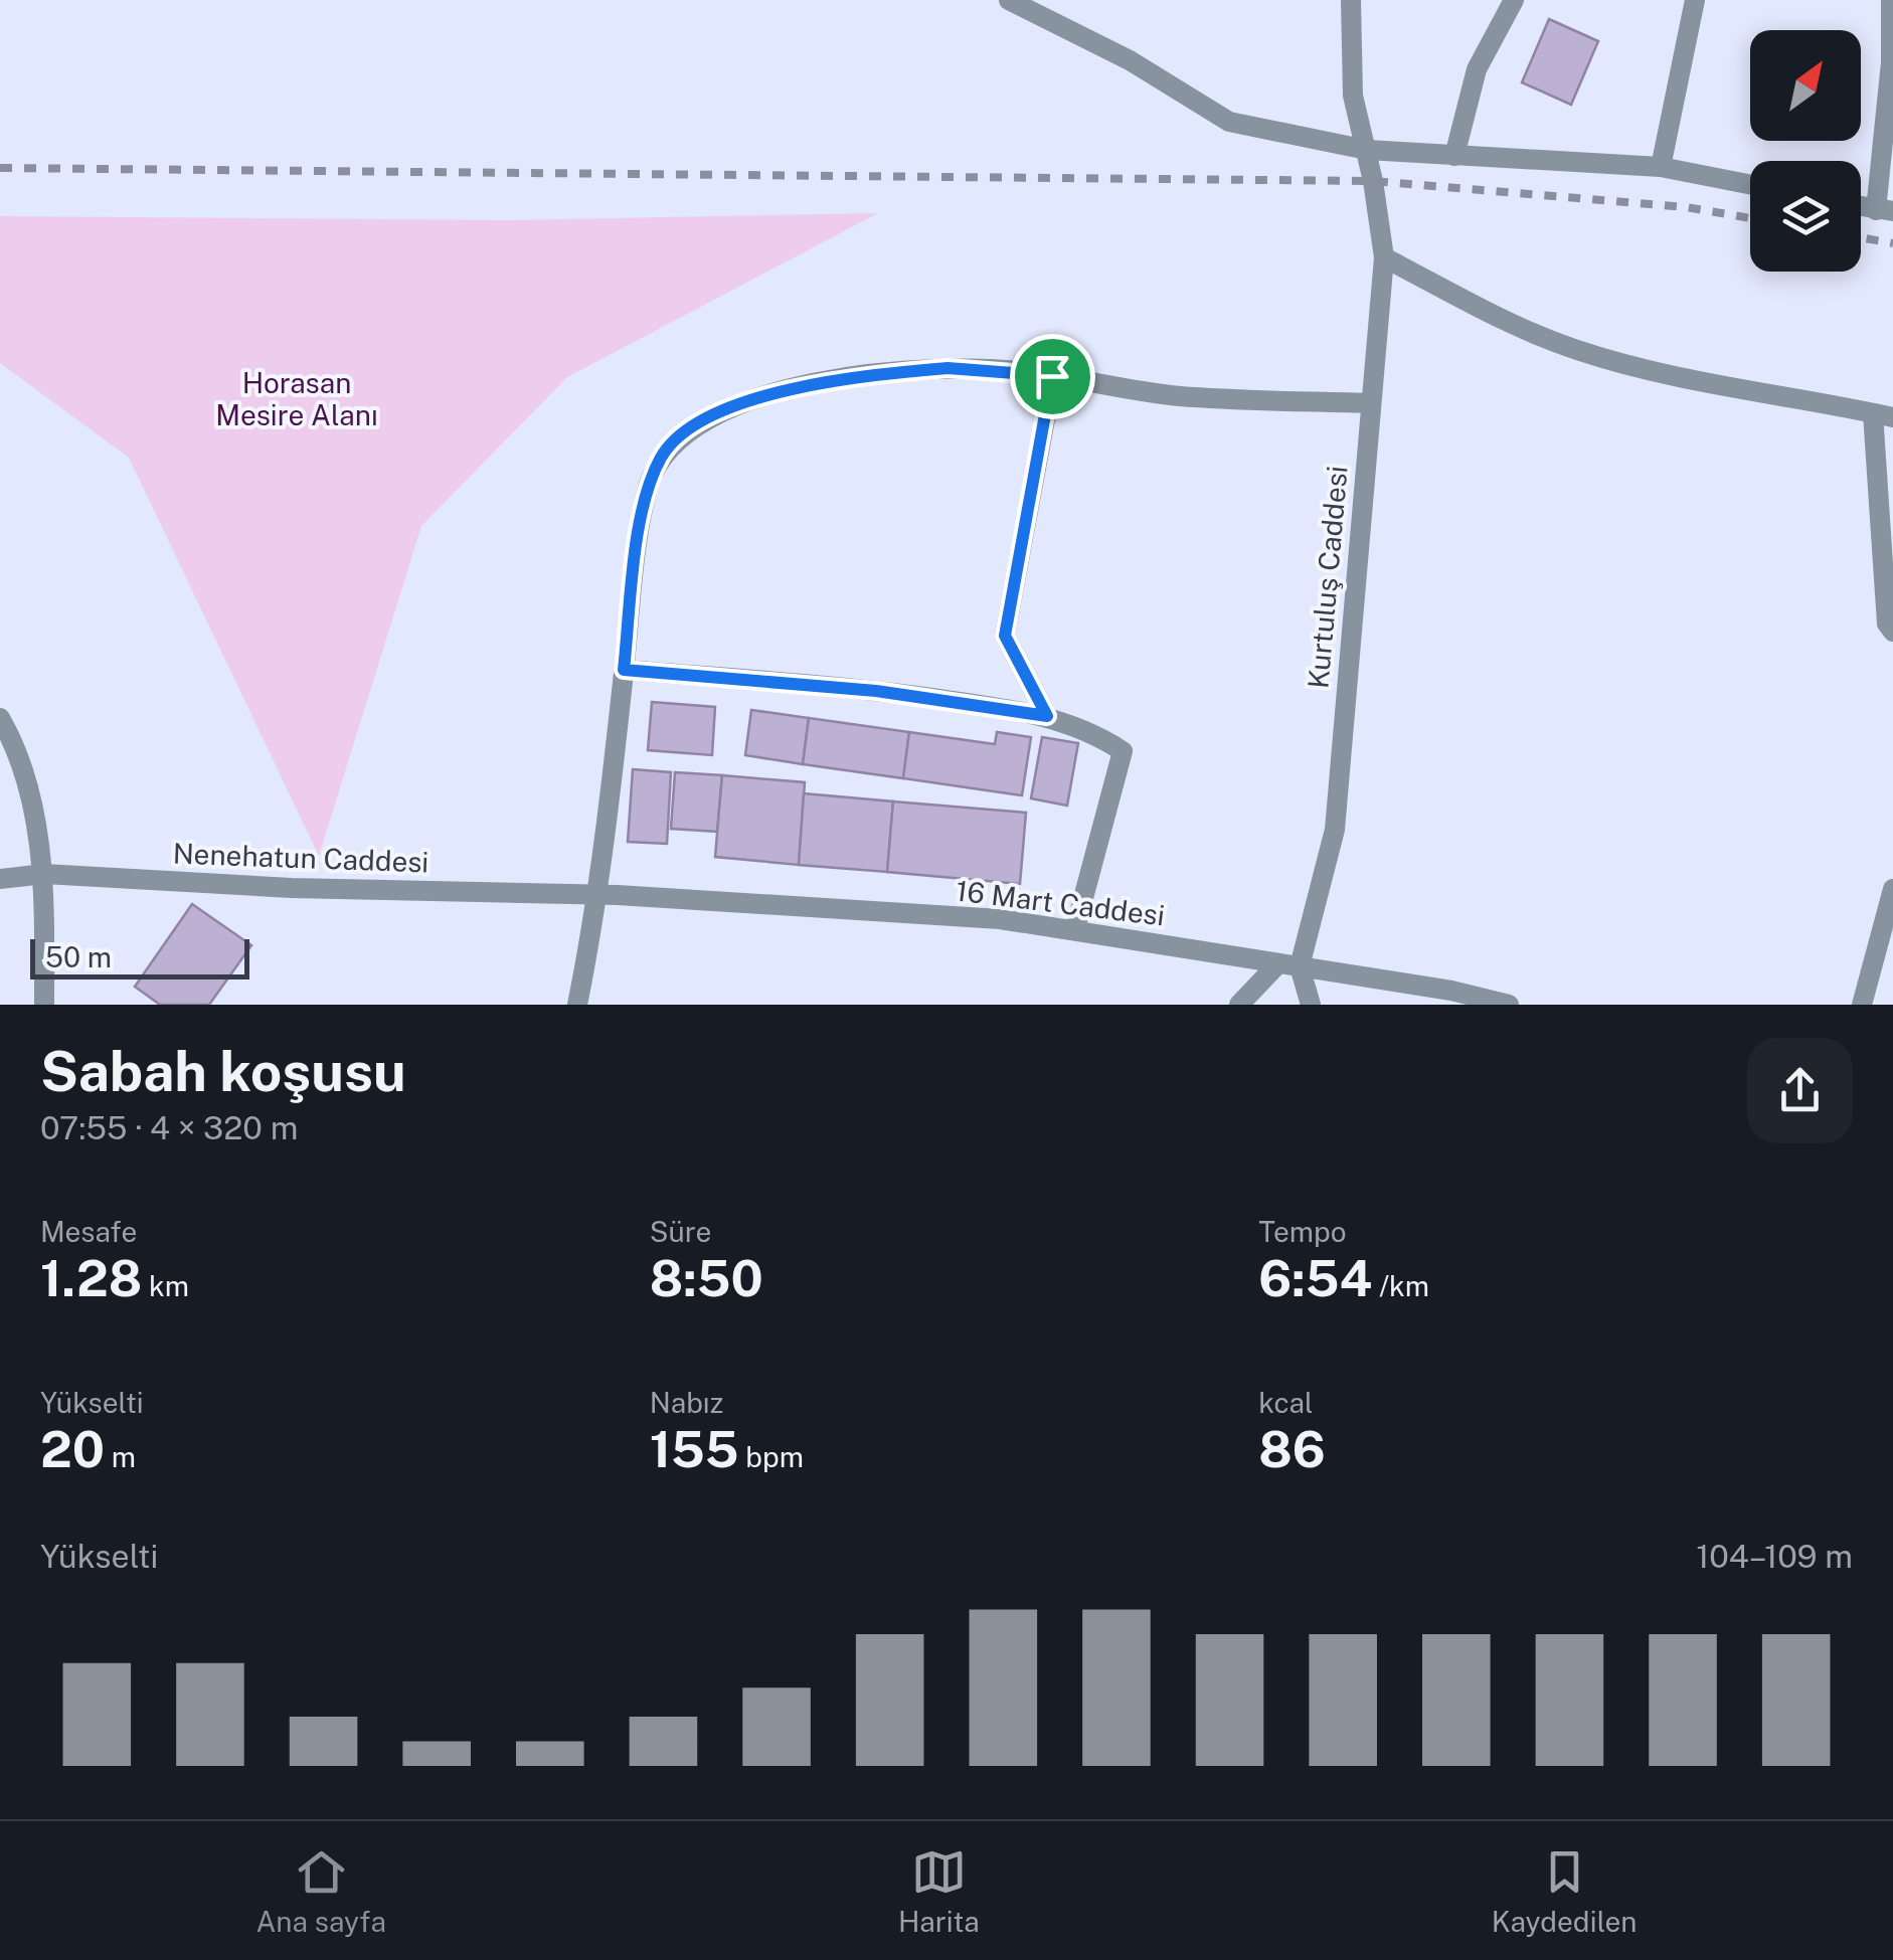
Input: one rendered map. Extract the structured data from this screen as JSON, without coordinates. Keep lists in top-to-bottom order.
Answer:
{
  "streets": {
    "street": ["Kurtuluş Caddesi", "Nenehatun Caddesi", "16 Mart Caddesi"]
  },
  "crossings": [
    ["Kurtuluş Caddesi", "16 Mart Caddesi"],
    ["Nenehatun Caddesi", "16 Mart Caddesi"]
  ],
  "parks": ["Horasan Mesire Alanı"],
  "scale_bar": "50 m",
  "north": "top right",
  "page": {
    "scale": "50 m",
    "heading": ["Sabah koşusu", "07:55 · 4 × 320 m"],
    "stats": [
      ["Mesafe", "1.28 km"],
      ["Süre", "8:50"],
      ["Tempo", "6:54 /km"],
      ["Yükselti", "20 m"],
      ["Nabız", "155 bpm"],
      ["kcal", "86"]
    ],
    "chart": ["Yükselti", "104–109 m"],
    "tabs": ["Ana sayfa", "Harita", "Kaydedilen"]
  }
}
